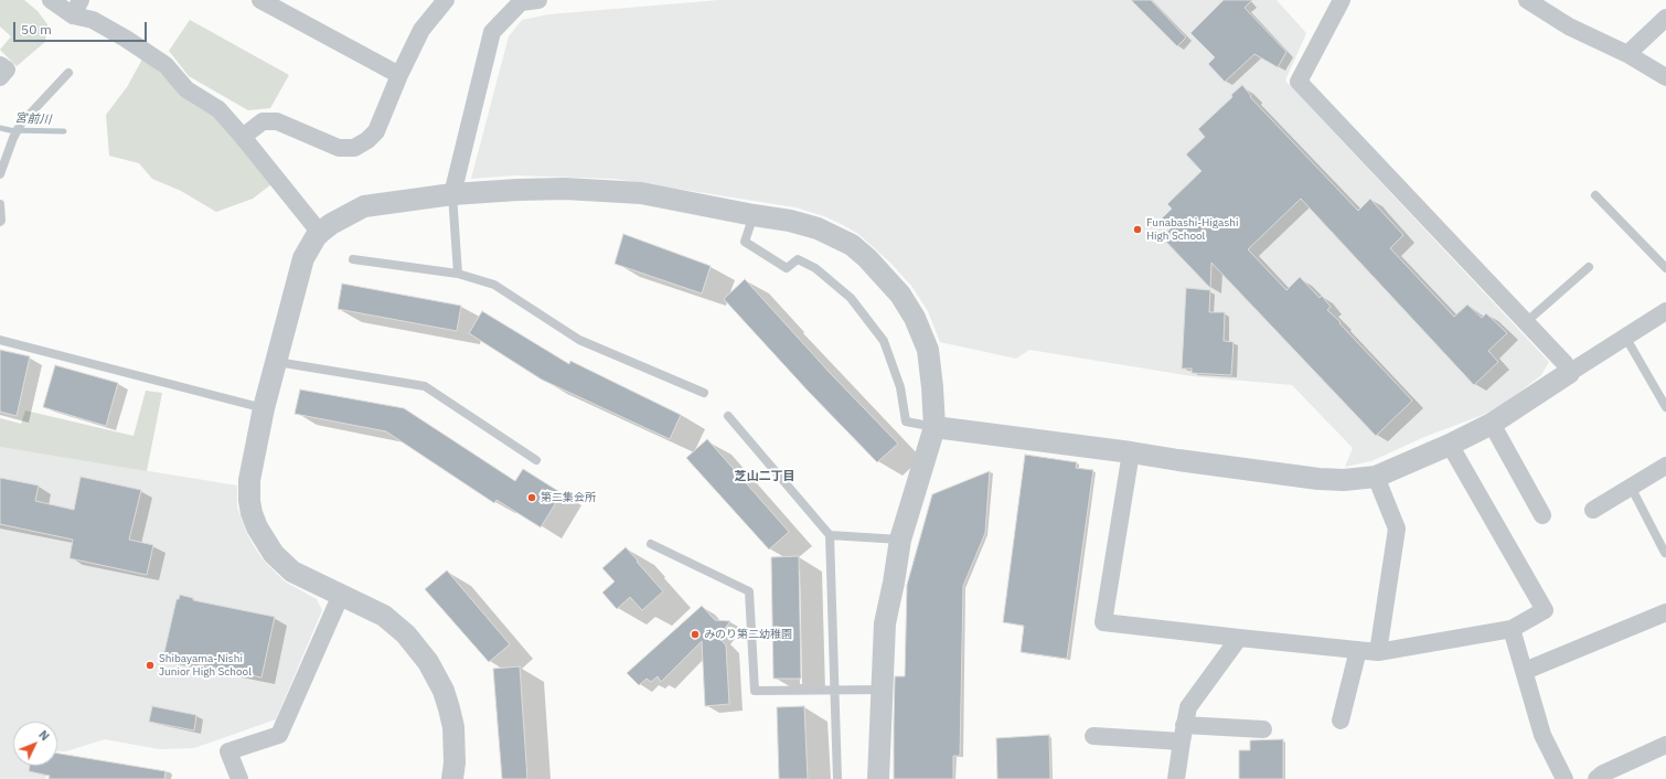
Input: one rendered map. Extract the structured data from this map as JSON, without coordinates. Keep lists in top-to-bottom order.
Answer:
{
  "districts": ["芝山二丁目"],
  "water": ["宮前川"],
  "places": [
    "Funabashi-Higashi High School",
    "第二集会所",
    "みのり第二幼稚園",
    "Shibayama-Nishi Junior High School"
  ],
  "scale_bar": "50 m",
  "north": "top right"
}
